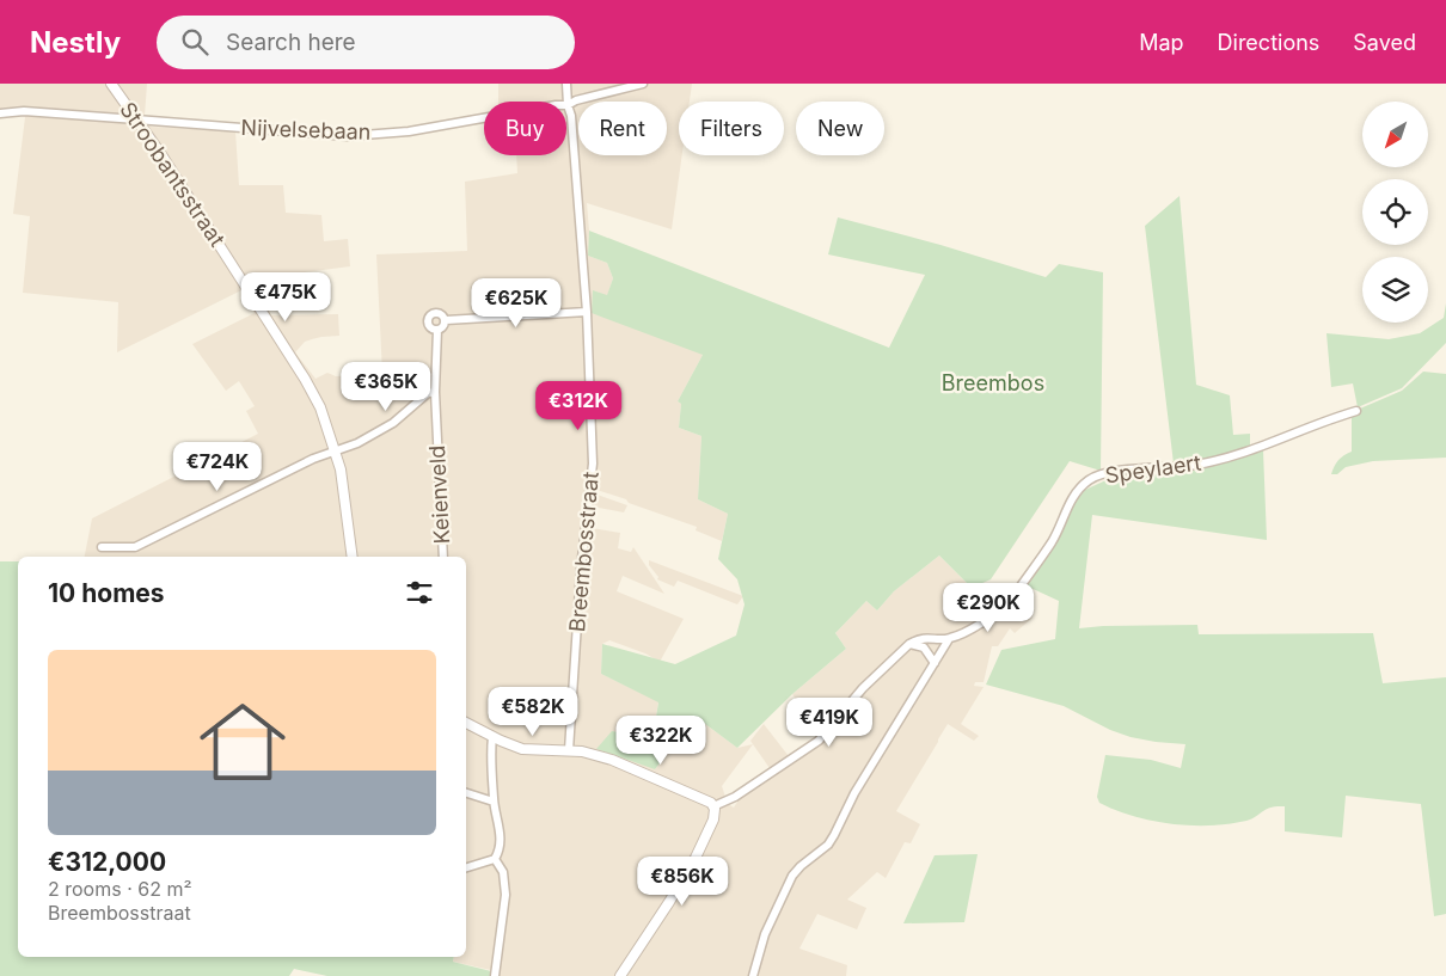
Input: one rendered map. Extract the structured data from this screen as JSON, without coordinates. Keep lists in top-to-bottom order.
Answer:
{
  "streets": {
    "street": [
      "Nijvelsebaan",
      "Stroobantsstraat",
      "Speylaert",
      "Keienveld",
      "Breembosstraat"
    ]
  },
  "crossings": [
    ["Nijvelsebaan", "Stroobantsstraat"],
    ["Nijvelsebaan", "Breembosstraat"]
  ],
  "parks": ["Breembos"],
  "north": "bottom left",
  "page": {
    "header": "Nestly",
    "search": "Search here",
    "nav": ["Map", "Directions", "Saved"],
    "chip": [
      "Buy",
      "Rent",
      "Filters",
      "New"
    ],
    "price": [
      "€475K",
      "€625K",
      "€365K",
      "€312K",
      "€724K",
      "€290K",
      "€582K",
      "€419K",
      "€322K",
      "€856K"
    ],
    "heading": "10 homes",
    "list": [
      {
        "name": "€312,000",
        "note": "2 rooms · 62 m² · Breembosstraat"
      }
    ]
  }
}
